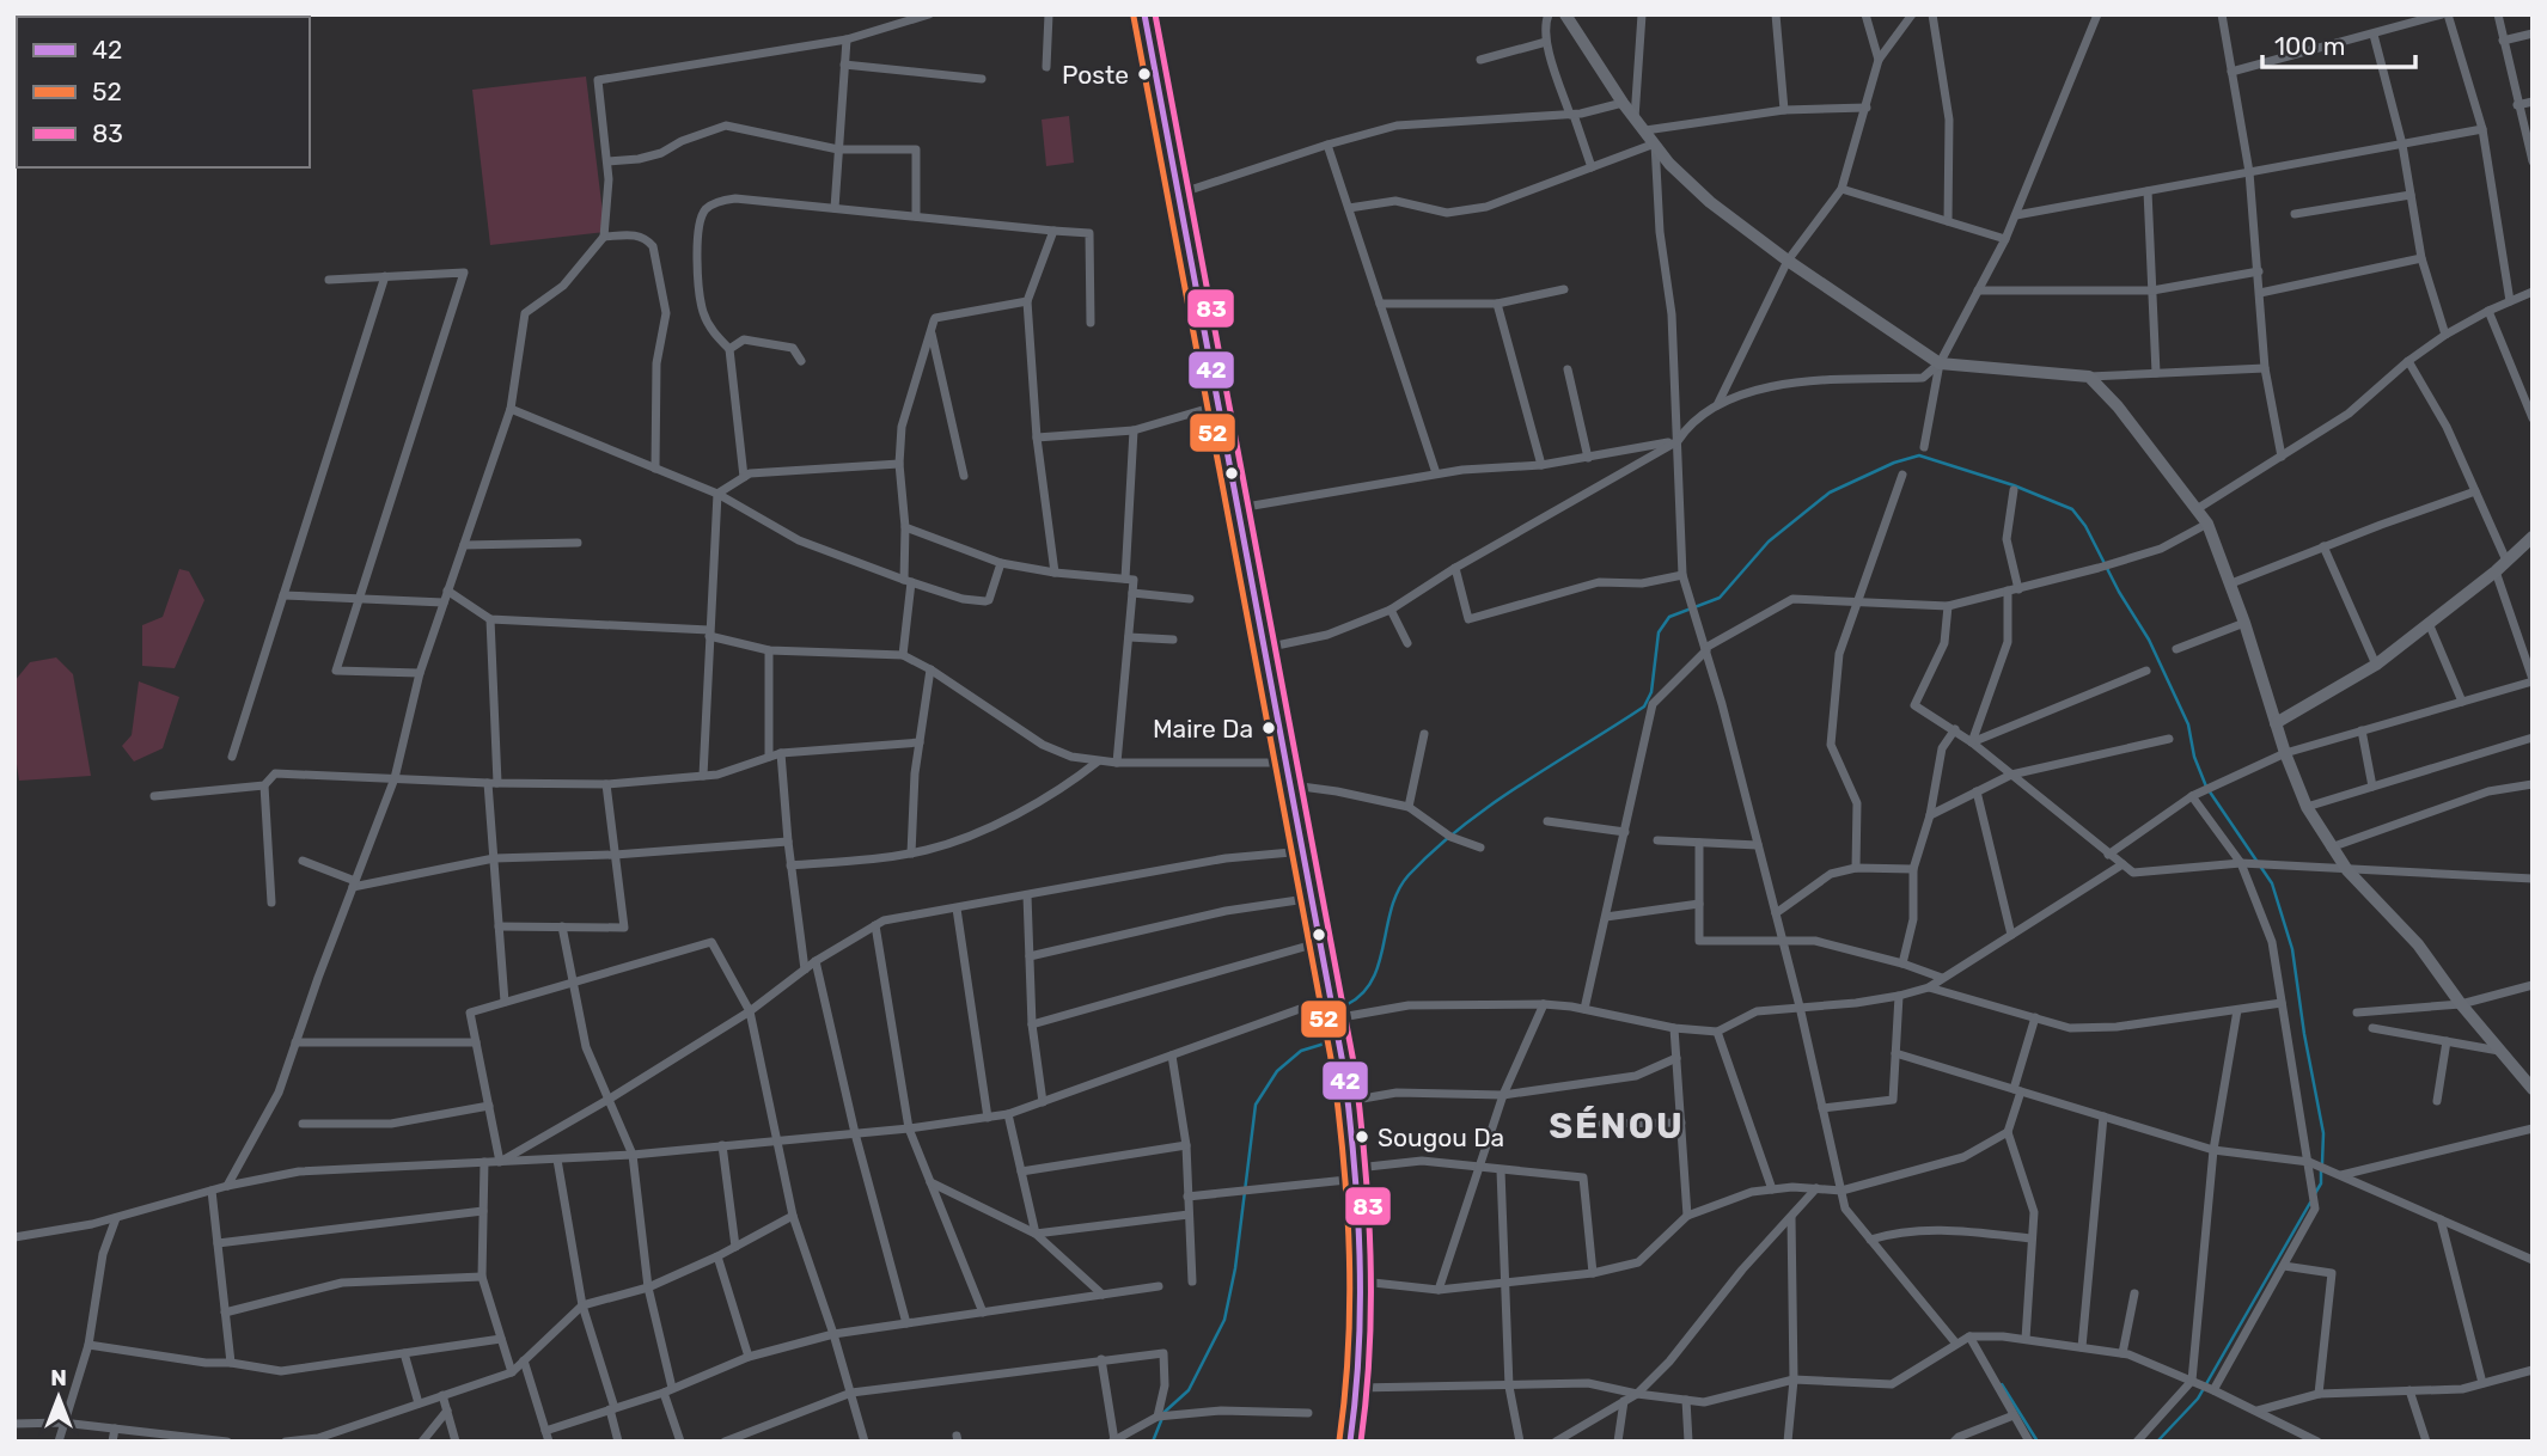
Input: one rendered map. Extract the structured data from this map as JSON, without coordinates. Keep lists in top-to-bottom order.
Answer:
{
  "districts": ["SÉNOU"],
  "places": ["Poste", "Maire Da", "Sougou Da"],
  "lines": ["transit line 42", "transit line 83", "transit line 52"],
  "legend": ["42", "52", "83"],
  "scale_bar": "100 m",
  "north": "top"
}
